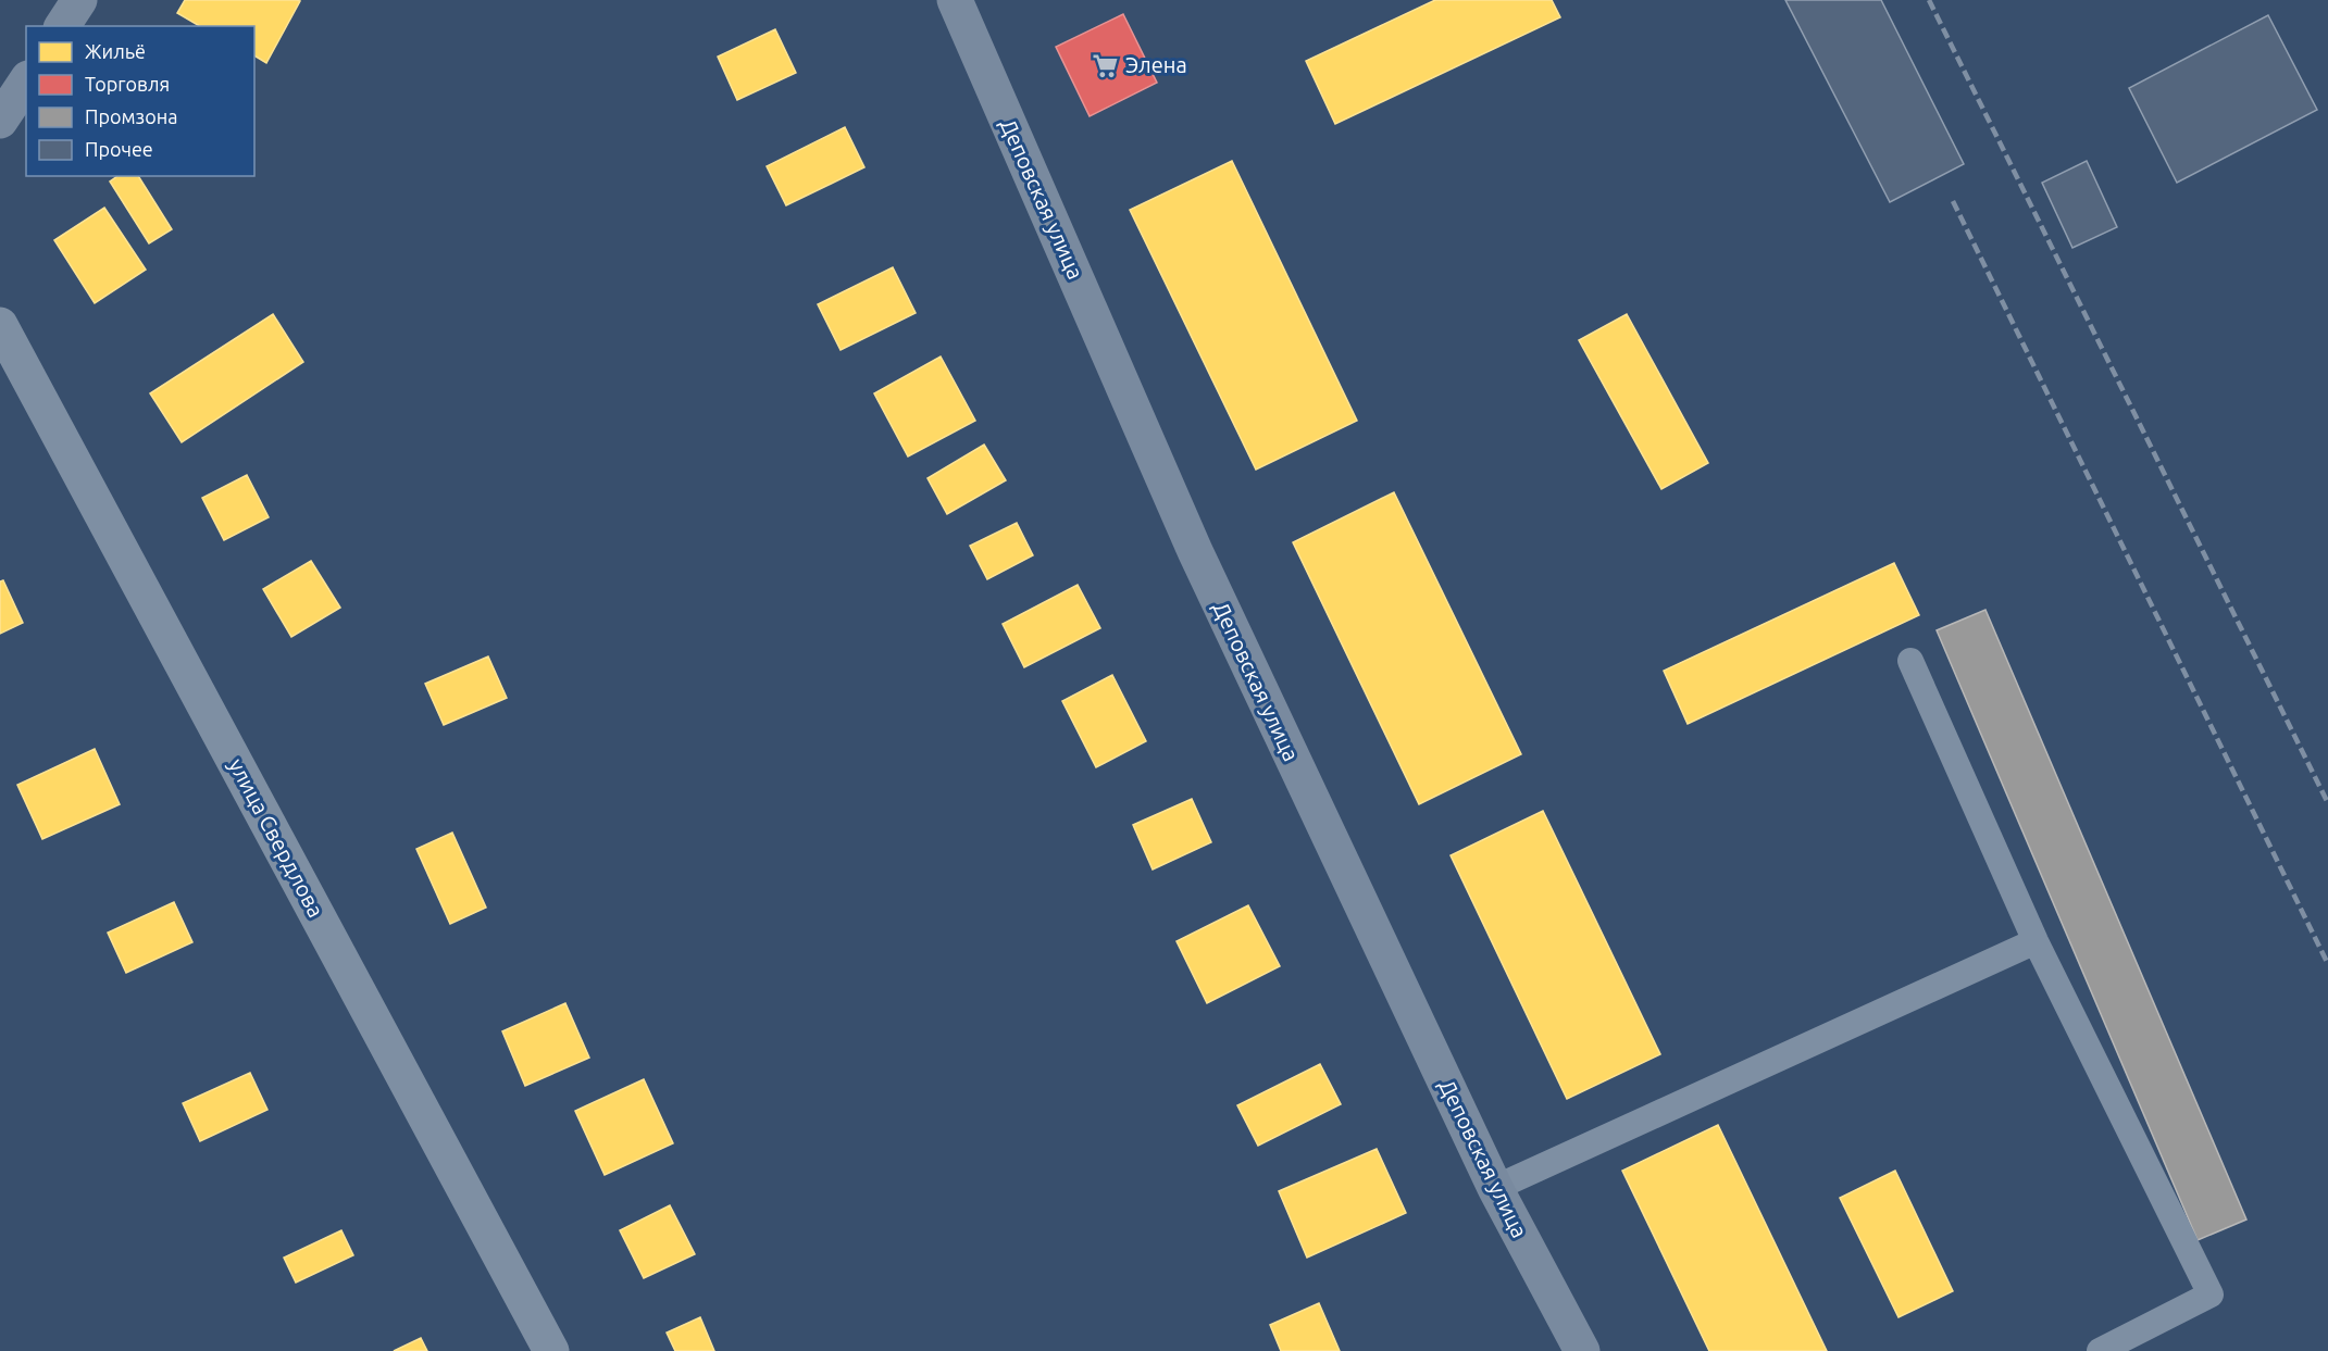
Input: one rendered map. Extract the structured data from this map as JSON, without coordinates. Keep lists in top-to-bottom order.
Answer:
{
  "streets": {
    "street": ["Деповская улица", "улица Свердлова"]
  },
  "places": {
    "supermarket": ["Элена"]
  },
  "legend": [
    "Жильё",
    "Торговля",
    "Промзона",
    "Прочее"
  ]
}
